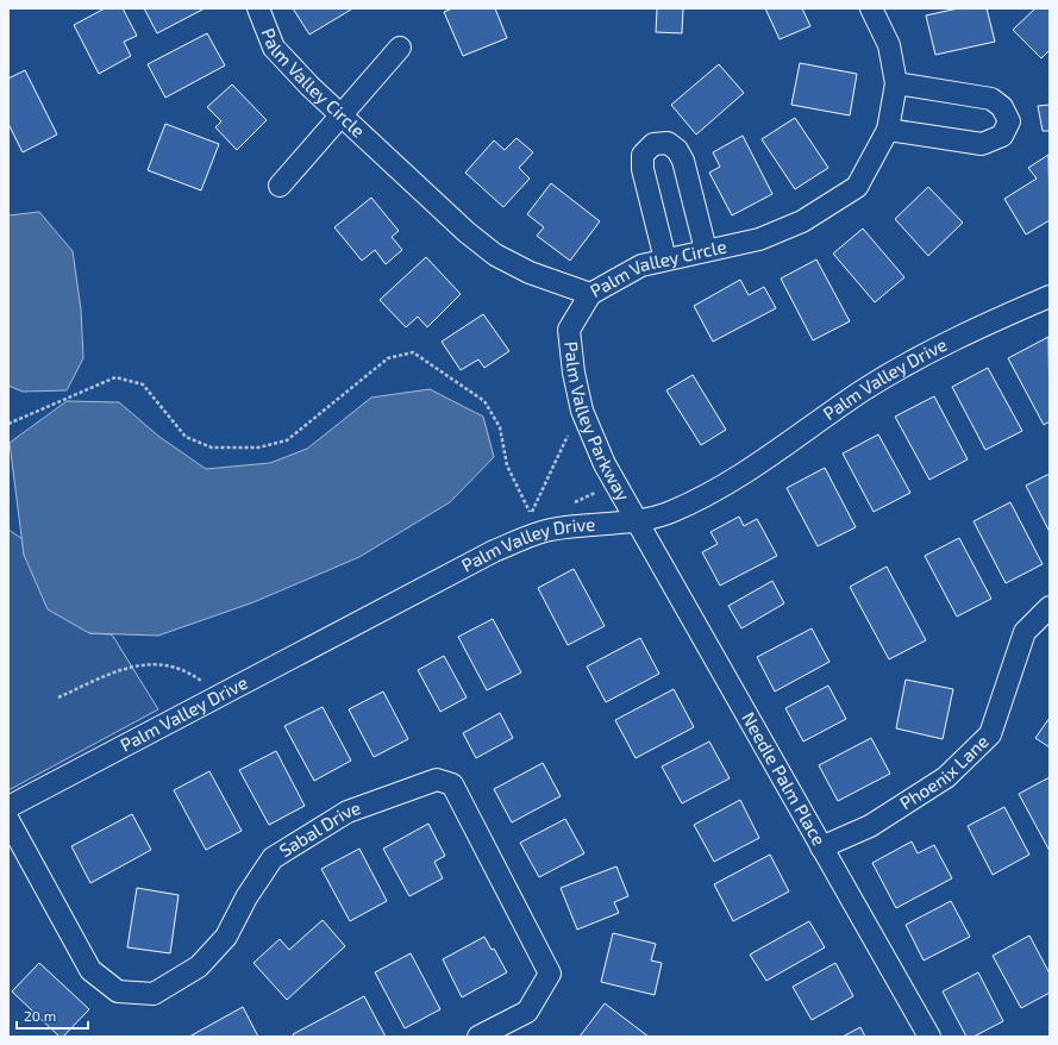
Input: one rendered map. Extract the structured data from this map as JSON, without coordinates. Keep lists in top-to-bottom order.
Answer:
{
  "streets": {
    "street": [
      "Palm Valley Circle",
      "Palm Valley Drive",
      "Palm Valley Parkway",
      "Phoenix Lane",
      "Needle Palm Place",
      "Sabal Drive"
    ]
  },
  "crossings": [
    ["Palm Valley Circle", "Palm Valley Parkway"],
    ["Palm Valley Drive", "Palm Valley Parkway"],
    ["Palm Valley Drive", "Needle Palm Place"],
    ["Palm Valley Parkway", "Needle Palm Place"],
    ["Phoenix Lane", "Needle Palm Place"]
  ],
  "scale_bar": "20 m"
}
